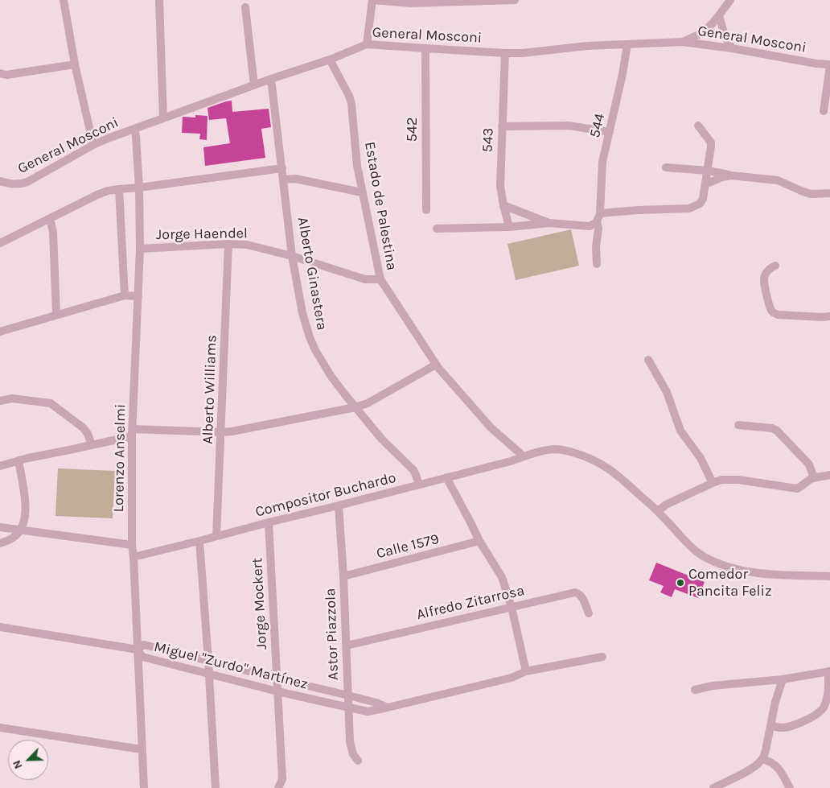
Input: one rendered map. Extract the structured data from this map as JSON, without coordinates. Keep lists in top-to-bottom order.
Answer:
{
  "streets": {
    "street": [
      "General Mosconi",
      "544",
      "542",
      "543",
      "Estado de Palestina",
      "Jorge Haendel",
      "Alberto Ginastera",
      "Alberto Williams",
      "Lorenzo Anselmi",
      "Compositor Buchardo",
      "Calle 1579",
      "Alfredo Zitarrosa",
      "Jorge Mockert",
      "Astor Piazzola",
      "Miguel \"Zurdo\" Martínez"
    ]
  },
  "crossings": [
    ["General Mosconi", "544"],
    ["General Mosconi", "542"],
    ["General Mosconi", "543"],
    ["General Mosconi", "Estado de Palestina"],
    ["General Mosconi", "Alberto Ginastera"],
    ["General Mosconi", "Lorenzo Anselmi"],
    ["Estado de Palestina", "Jorge Haendel"],
    ["Estado de Palestina", "Compositor Buchardo"],
    ["Jorge Haendel", "Alberto Ginastera"],
    ["Jorge Haendel", "Alberto Williams"],
    ["Jorge Haendel", "Lorenzo Anselmi"],
    ["Alberto Ginastera", "Compositor Buchardo"],
    ["Alberto Williams", "Compositor Buchardo"],
    ["Lorenzo Anselmi", "Compositor Buchardo"],
    ["Lorenzo Anselmi", "Miguel \"Zurdo\" Martínez"],
    ["Compositor Buchardo", "Jorge Mockert"],
    ["Compositor Buchardo", "Astor Piazzola"],
    ["Calle 1579", "Astor Piazzola"],
    ["Alfredo Zitarrosa", "Astor Piazzola"],
    ["Jorge Mockert", "Miguel \"Zurdo\" Martínez"],
    ["Astor Piazzola", "Miguel \"Zurdo\" Martínez"]
  ],
  "places": ["Comedor Pancita Feliz"],
  "north": "bottom left"
}
